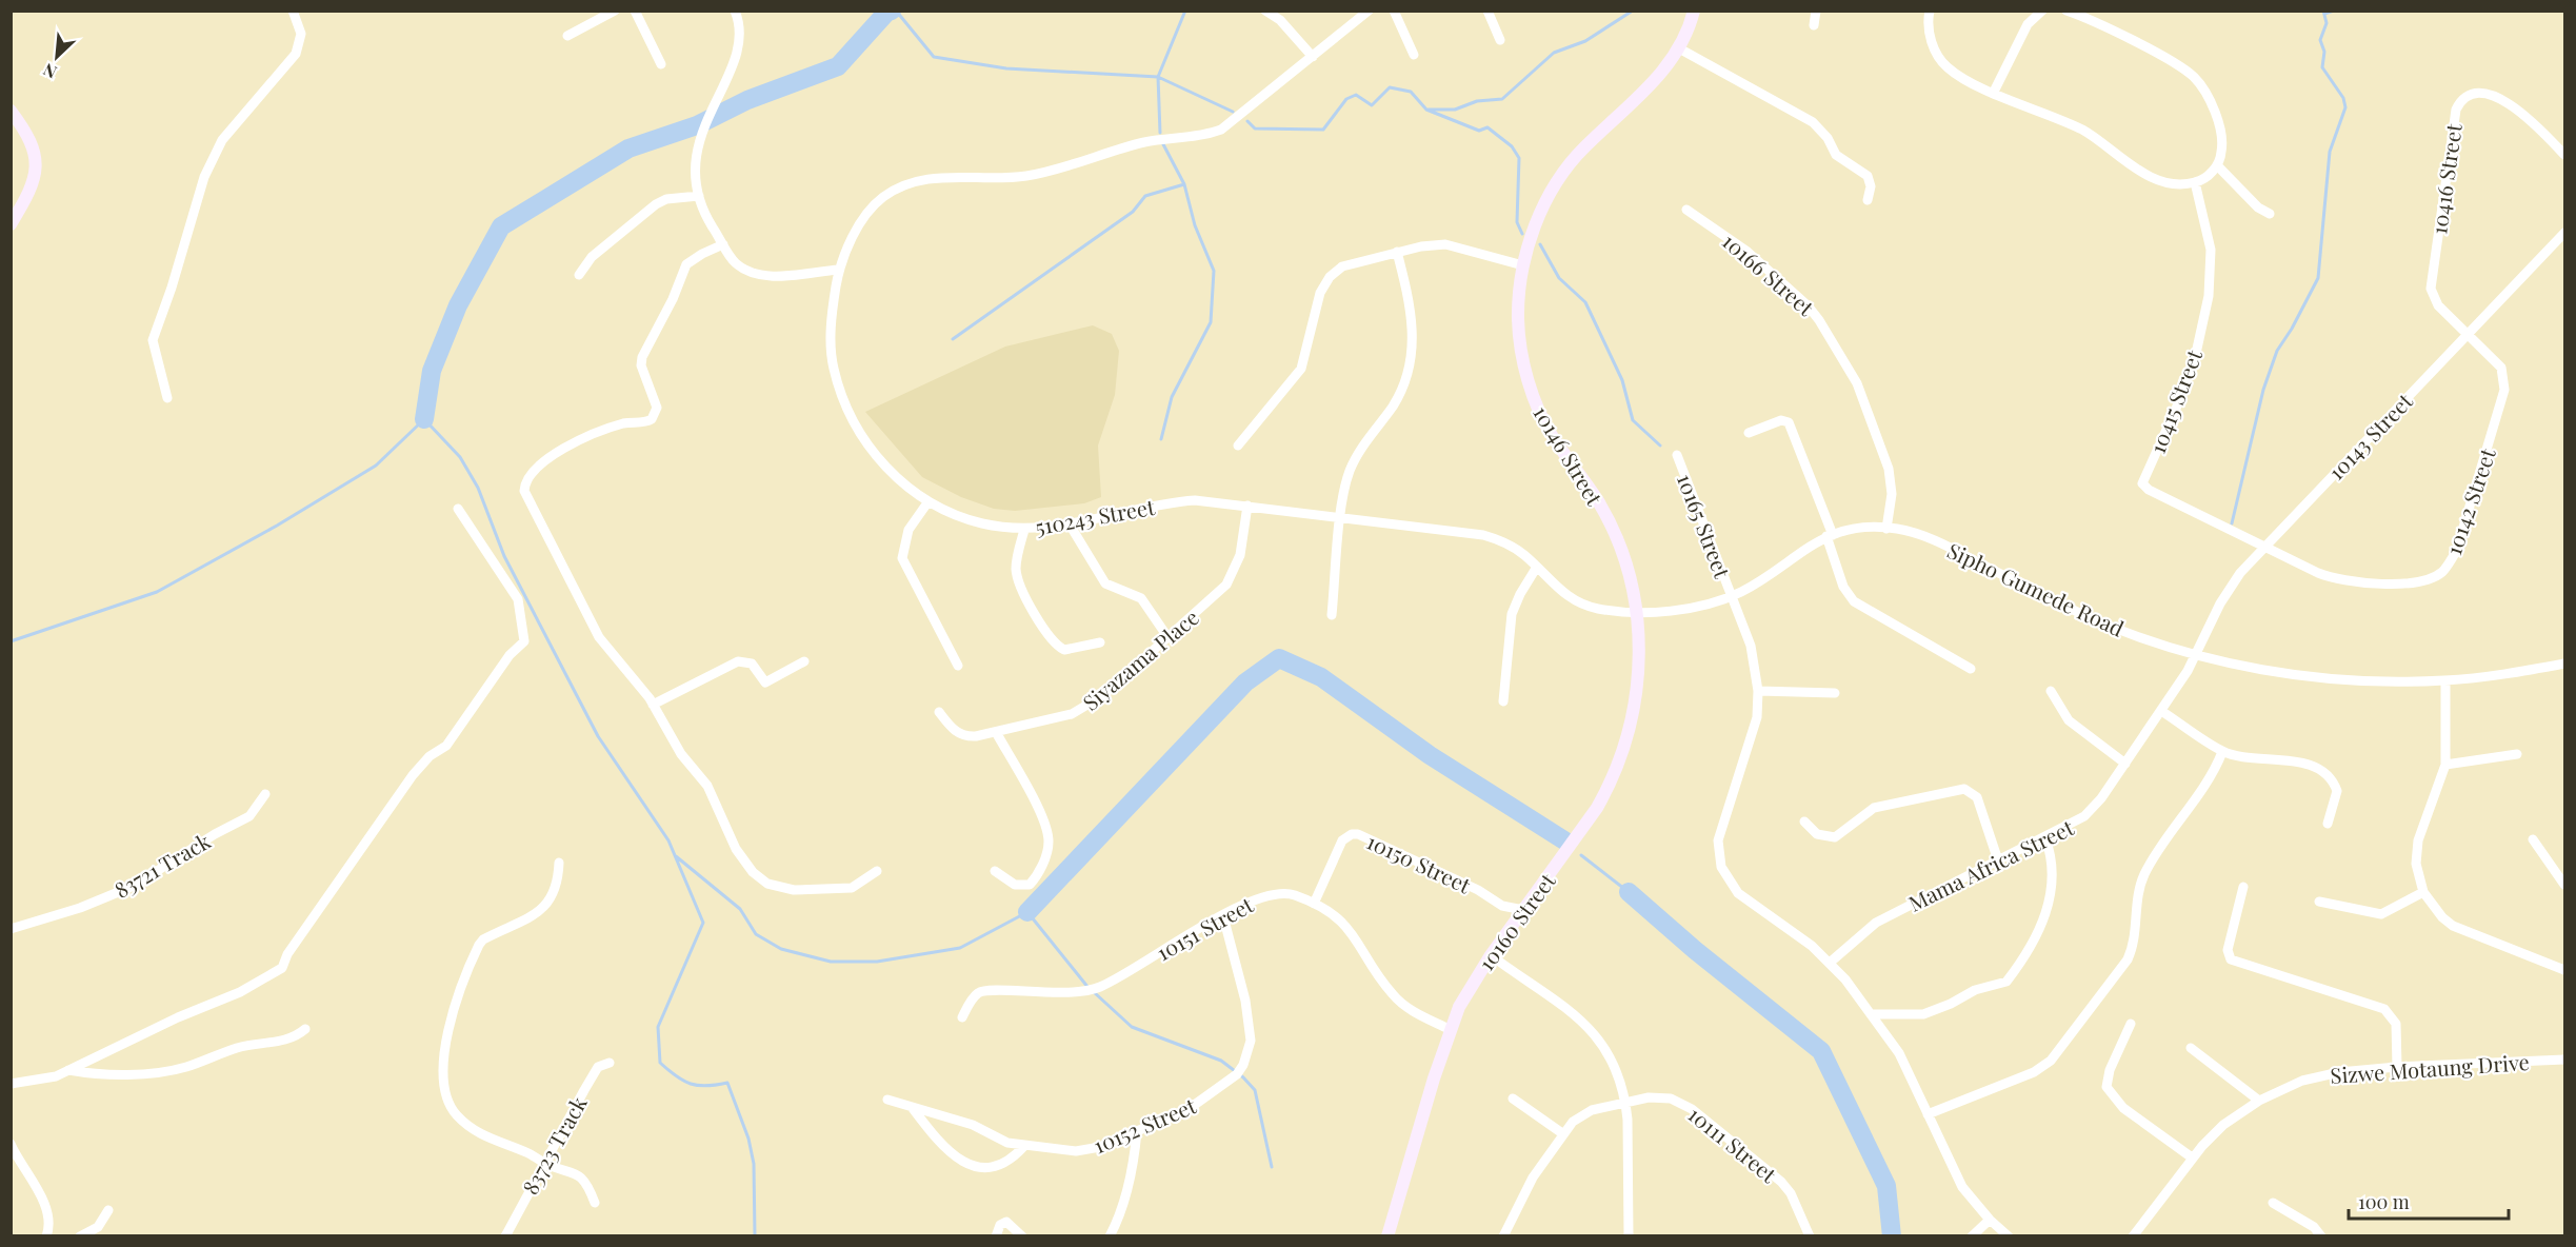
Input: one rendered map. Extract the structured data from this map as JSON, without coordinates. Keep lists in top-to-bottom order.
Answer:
{
  "streets": {
    "street": [
      "10416 Street",
      "10166 Street",
      "10415 Street",
      "10143 Street",
      "10146 Street",
      "10142 Street",
      "510243 Street",
      "10165 Street",
      "Sipho Gumede Road",
      "Siyazama Place",
      "10150 Street",
      "83721 Track",
      "Mama Africa Street",
      "10160 Street",
      "10151 Street",
      "Sizwe Motaung Drive",
      "10152 Street",
      "10111 Street",
      "83723 Track"
    ]
  },
  "crossings": [
    ["10416 Street", "10143 Street"],
    ["10416 Street", "10142 Street"],
    ["10166 Street", "Sipho Gumede Road"],
    ["10415 Street", "10143 Street"],
    ["10415 Street", "10142 Street"],
    ["10143 Street", "10142 Street"],
    ["10143 Street", "Sipho Gumede Road"],
    ["10143 Street", "Mama Africa Street"],
    ["10146 Street", "510243 Street"],
    ["10146 Street", "Sipho Gumede Road"],
    ["10146 Street", "10160 Street"],
    ["510243 Street", "Sipho Gumede Road"],
    ["510243 Street", "Siyazama Place"],
    ["510243 Street", "10160 Street"],
    ["10165 Street", "Sipho Gumede Road"],
    ["Sipho Gumede Road", "Mama Africa Street"],
    ["Sipho Gumede Road", "10160 Street"],
    ["10150 Street", "10160 Street"],
    ["10150 Street", "10151 Street"],
    ["10160 Street", "10151 Street"],
    ["10151 Street", "10152 Street"]
  ],
  "scale_bar": "100 m",
  "north": "bottom left"
}
